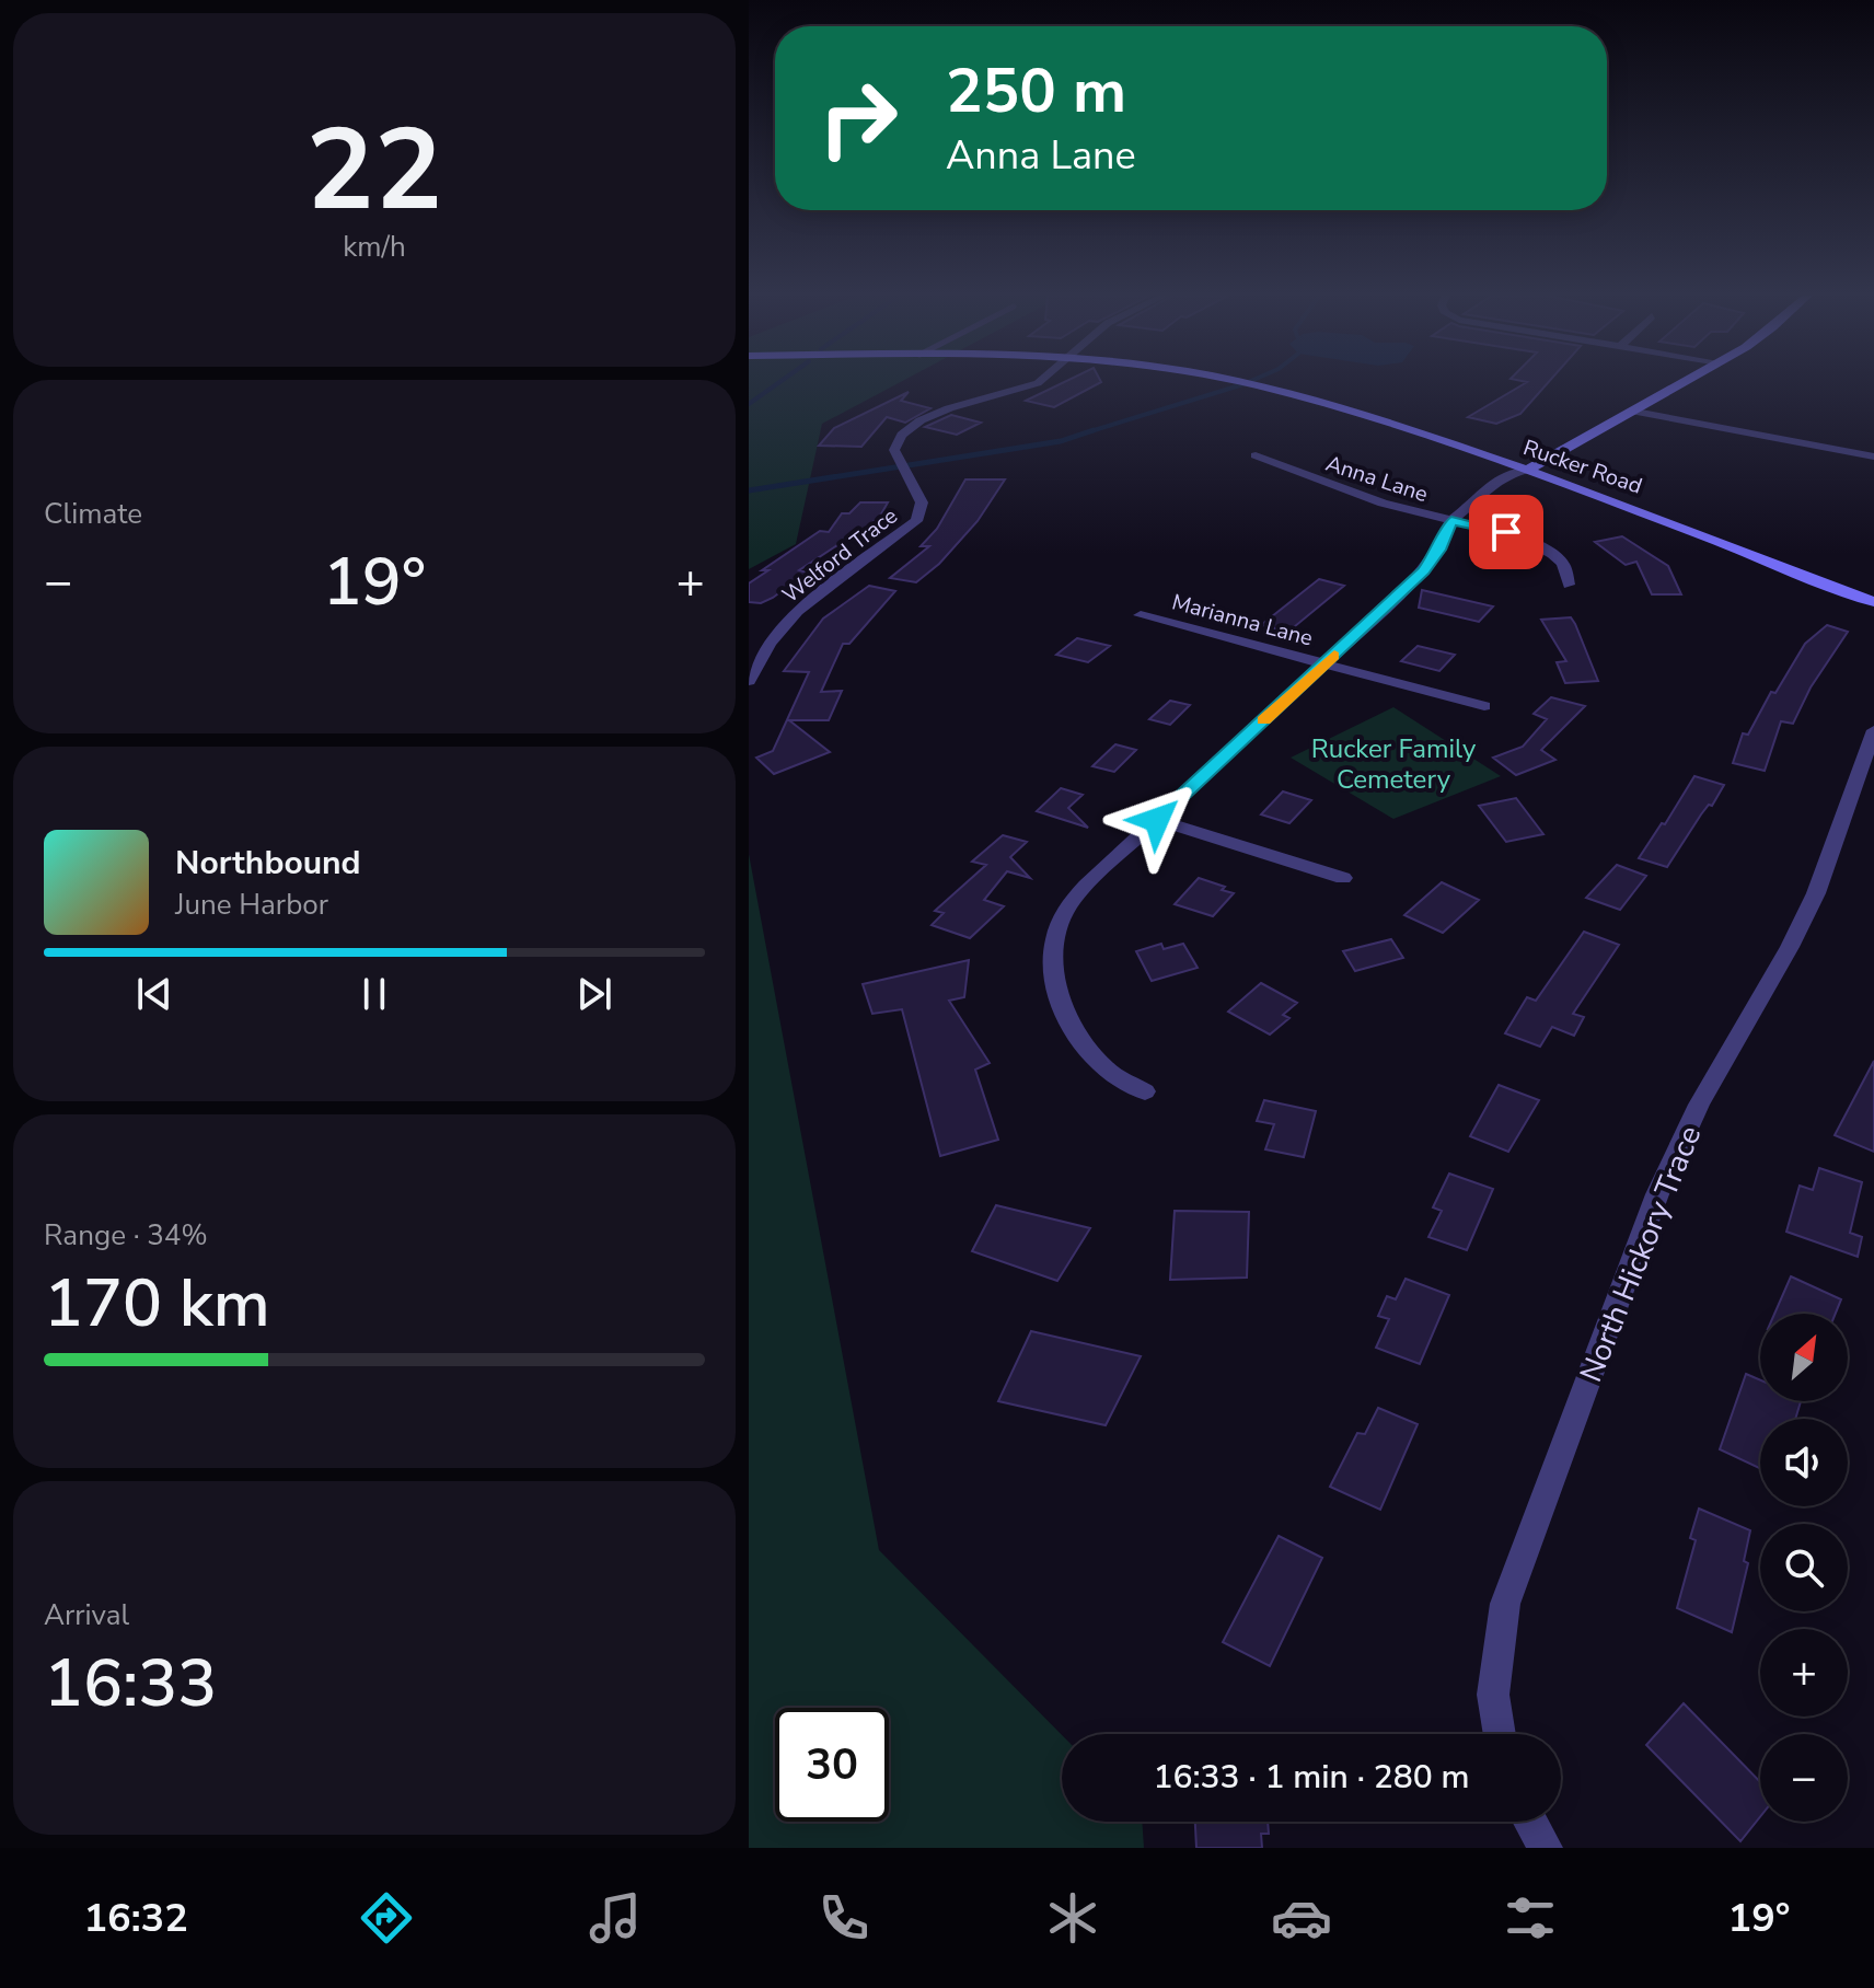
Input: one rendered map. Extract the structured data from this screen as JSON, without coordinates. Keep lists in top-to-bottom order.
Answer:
{
  "streets": {
    "main road": ["Rucker Road"],
    "street": [
      "Anna Lane",
      "Welford Trace",
      "Marianna Lane",
      "North Hickory Trace"
    ]
  },
  "parks": ["Rucker Family Cemetery"],
  "north": "top right",
  "page": {
    "tile": [
      ["22", "km/h"],
      "Climate",
      ["Range · 34%", "170 km"],
      ["Arrival", "16:33"]
    ],
    "turn": ["250 m", "Anna Lane"],
    "heat": ["−", "19°", "+"],
    "song": ["Northbound", "June Harbor"],
    "map_buttons": ["+", "−"],
    "limit": "30",
    "trip": "16:33 · 1 min · 280 m",
    "tabs": ["16:32", "19°"]
  }
}
